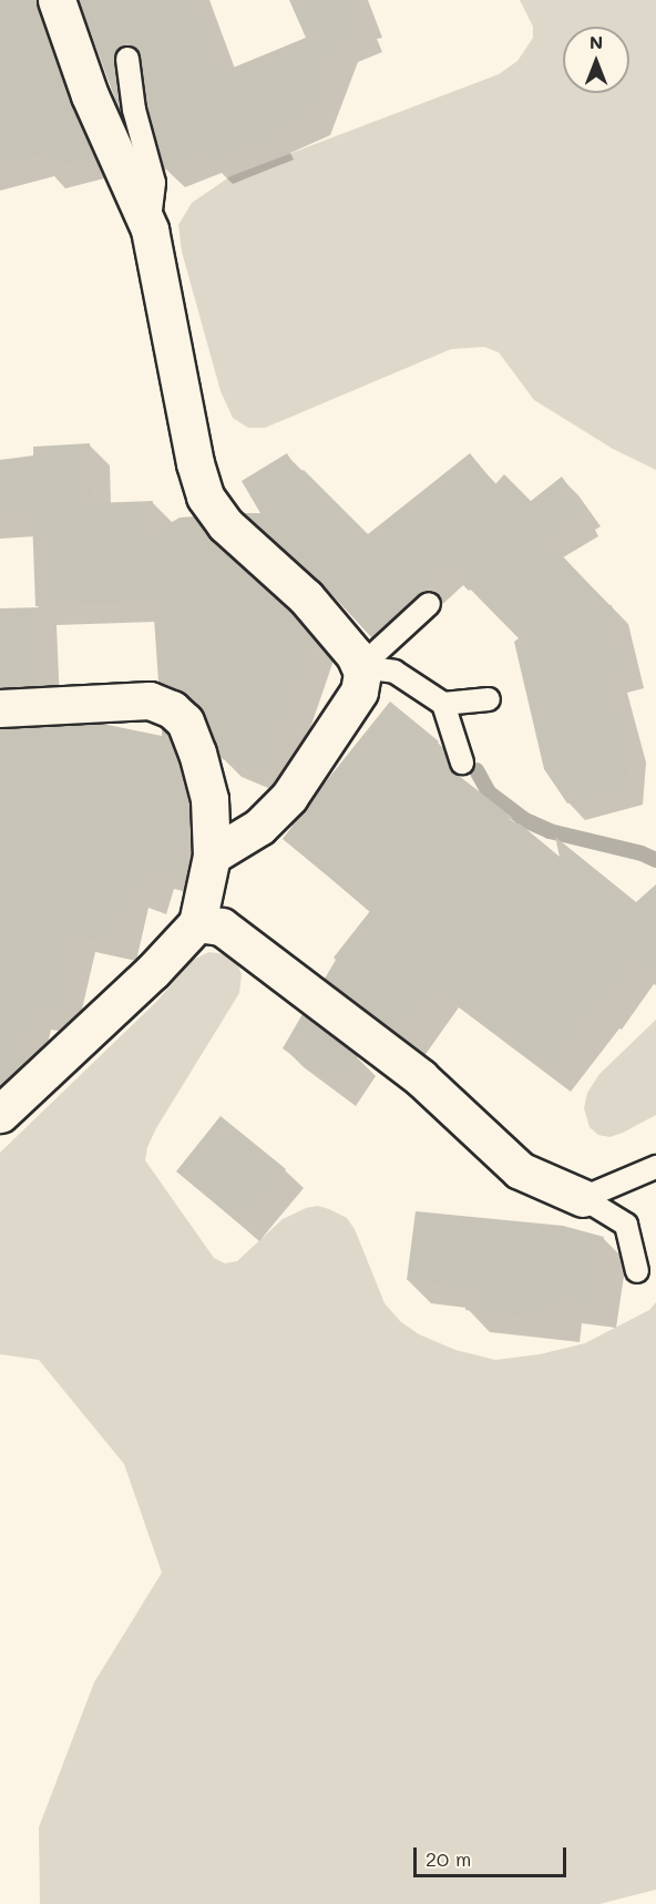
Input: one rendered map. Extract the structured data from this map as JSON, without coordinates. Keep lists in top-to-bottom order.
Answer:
{
  "scale_bar": "20 m",
  "north": "top"
}
